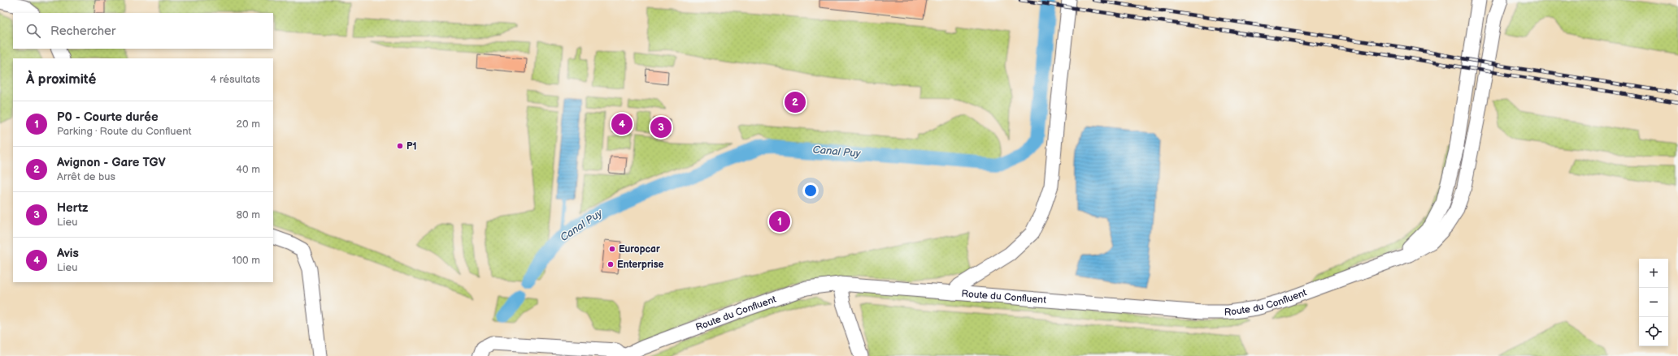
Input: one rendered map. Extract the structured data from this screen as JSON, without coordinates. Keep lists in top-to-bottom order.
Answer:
{
  "streets": {
    "street": ["Route du Confluent"]
  },
  "water": ["Canal Puy"],
  "places": ["P1", "Europcar", "Enterprise"],
  "page": {
    "search": "Rechercher",
    "heading": ["À proximité", "4 résultats"],
    "pins": [
      "2",
      "4",
      "3",
      "1"
    ],
    "list": [
      {
        "mark": "1",
        "name": "P0 - Courte durée",
        "note": "Parking · Route du Confluent",
        "value": "20 m"
      },
      {
        "mark": "2",
        "name": "Avignon - Gare TGV",
        "note": "Arrêt de bus",
        "value": "40 m"
      },
      {
        "mark": "3",
        "name": "Hertz",
        "note": "Lieu",
        "value": "80 m"
      },
      {
        "mark": "4",
        "name": "Avis",
        "note": "Lieu",
        "value": "100 m"
      }
    ],
    "map_buttons": ["+", "−"]
  }
}
